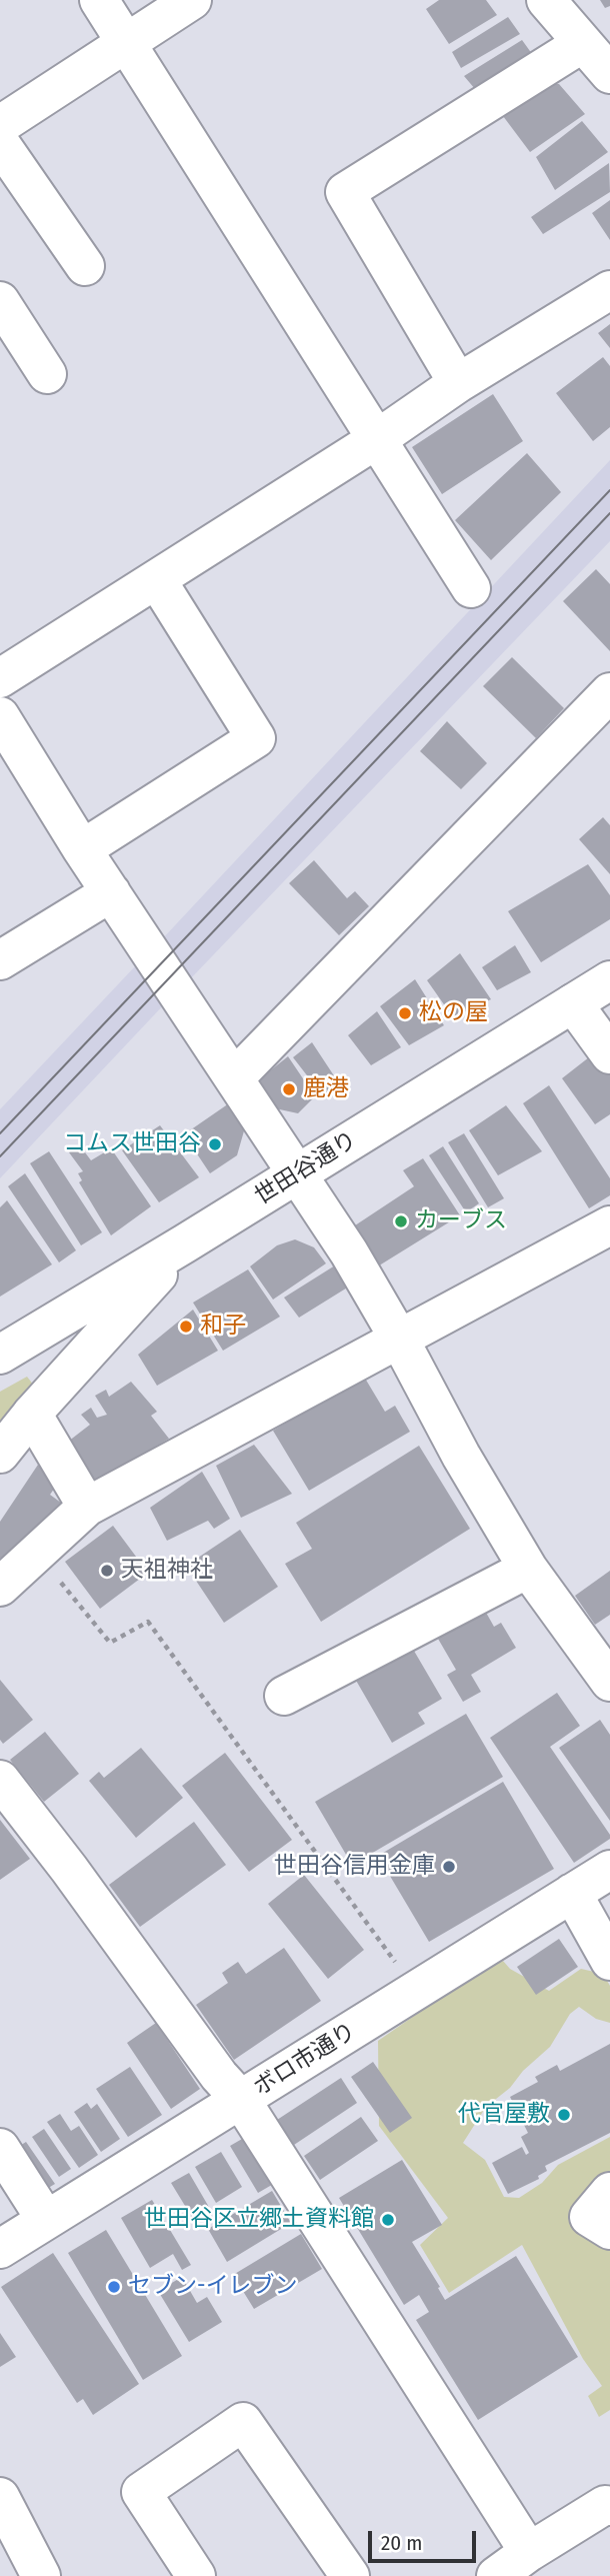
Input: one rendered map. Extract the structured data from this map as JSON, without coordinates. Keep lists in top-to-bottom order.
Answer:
{
  "streets": {
    "street": ["世田谷通り", "ボロ市通り"]
  },
  "places": [
    "松の屋",
    "鹿港",
    "コムス世田谷",
    "カーブス",
    "和子",
    "天祖神社",
    "世田谷信用金庫",
    "代官屋敷",
    "世田谷区立郷土資料館",
    "セブン-イレブン"
  ],
  "scale_bar": "20 m"
}
